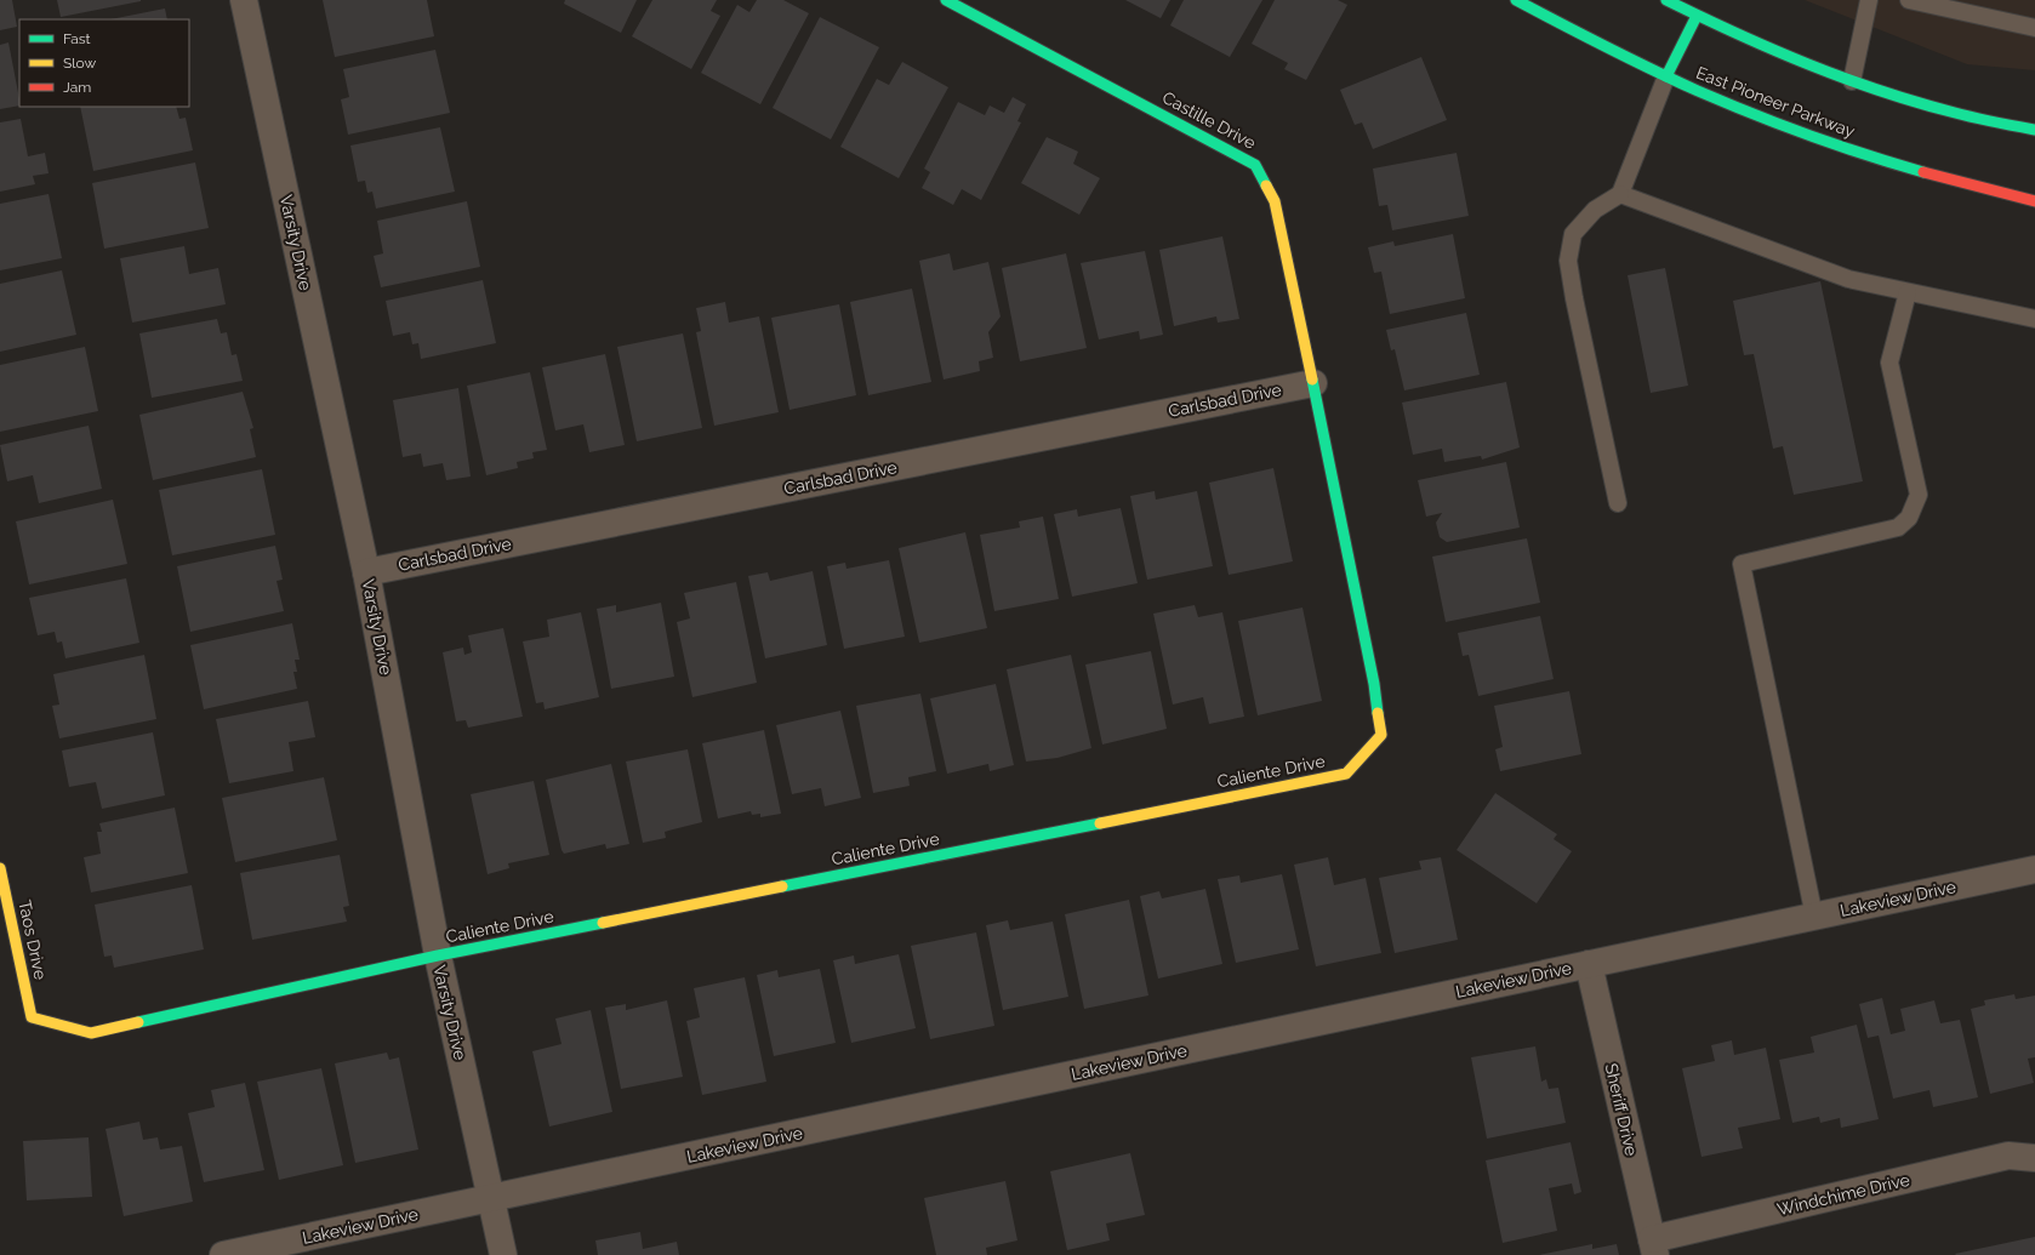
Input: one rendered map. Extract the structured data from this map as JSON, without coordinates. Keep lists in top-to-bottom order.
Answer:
{
  "streets": {
    "street": [
      "East Pioneer Parkway",
      "Castille Drive",
      "Varsity Drive",
      "Carlsbad Drive",
      "Caliente Drive",
      "Lakeview Drive",
      "Taos Drive",
      "Sheriff Drive",
      "Windchime Drive"
    ]
  },
  "crossings": [
    ["Castille Drive", "Carlsbad Drive"],
    ["Castille Drive", "Caliente Drive"],
    ["Varsity Drive", "Carlsbad Drive"],
    ["Varsity Drive", "Caliente Drive"],
    ["Varsity Drive", "Lakeview Drive"],
    ["Carlsbad Drive", "Caliente Drive"],
    ["Caliente Drive", "Taos Drive"],
    ["Lakeview Drive", "Sheriff Drive"],
    ["Sheriff Drive", "Windchime Drive"]
  ],
  "legend": ["Fast", "Slow", "Jam"]
}
